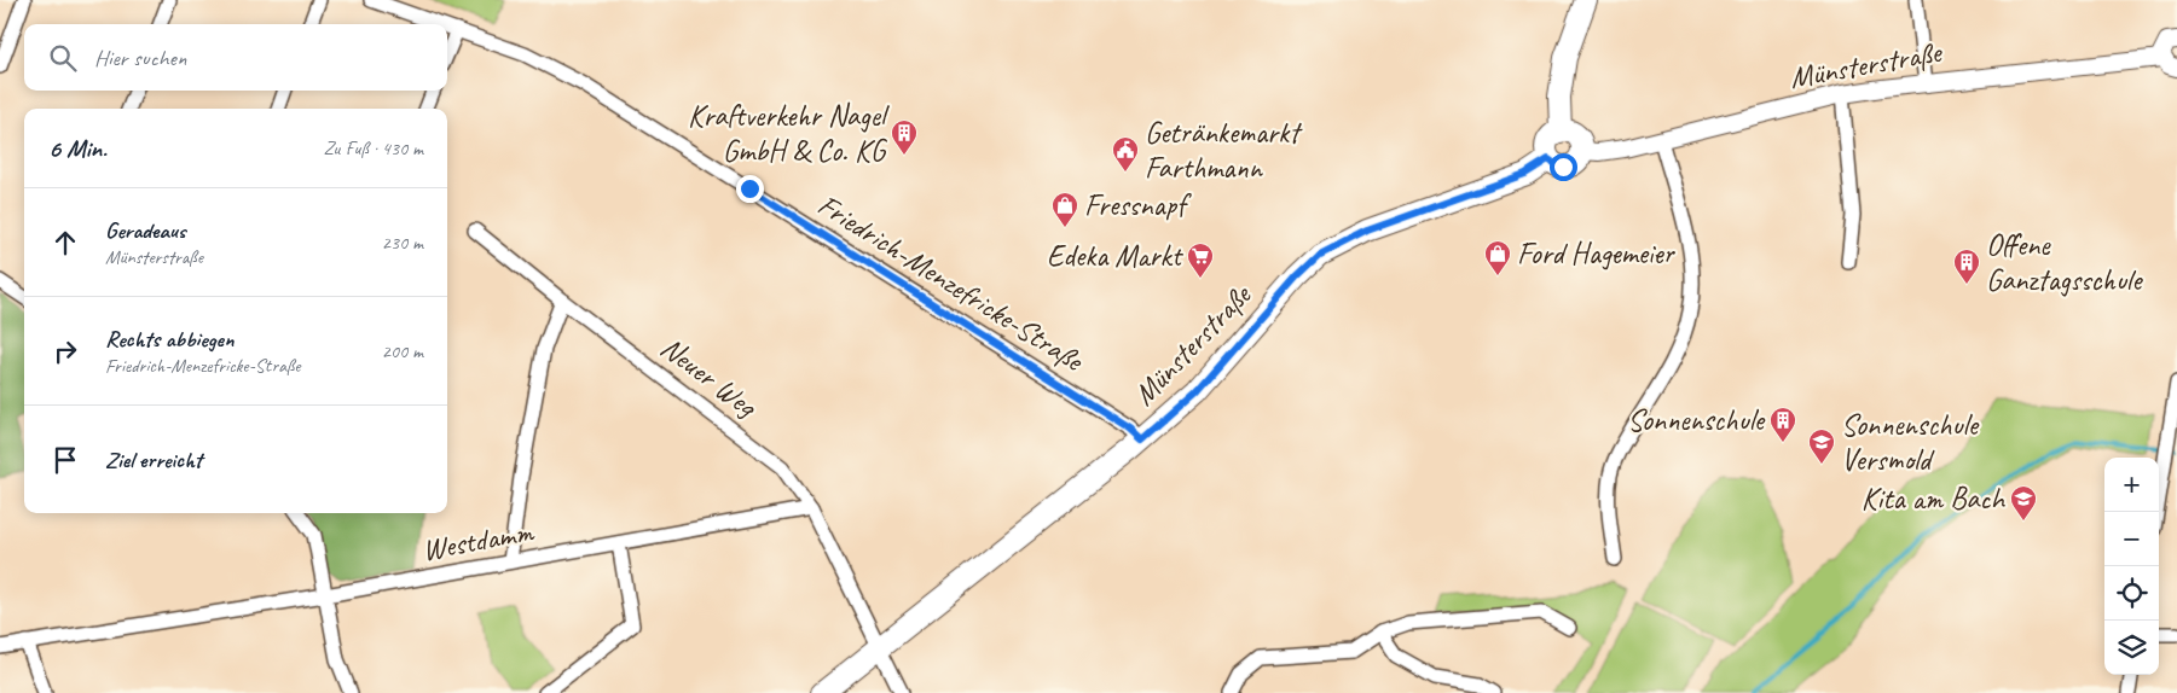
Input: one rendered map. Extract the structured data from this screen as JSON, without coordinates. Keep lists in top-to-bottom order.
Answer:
{
  "streets": {
    "main road": ["Münsterstraße"],
    "street": ["Friedrich-Menzefricke-Straße", "Neuer Weg", "Westdamm"]
  },
  "crossings": [
    ["Münsterstraße", "Friedrich-Menzefricke-Straße"],
    ["Neuer Weg", "Westdamm"]
  ],
  "places": {
    "building": ["Kraftverkehr Nagel GmbH & Co. KG", "Offene Ganztagsschule", "Sonnenschule"],
    "public building": ["Getränkemarkt Farthmann"],
    "shop": ["Fressnapf", "Ford Hagemeier"],
    "supermarket": ["Edeka Markt"],
    "school or university": ["Sonnenschule Versmold", "Kita am Bach"]
  },
  "page": {
    "search": "Hier suchen",
    "heading": ["6 Min.", "Zu Fuß · 430 m"],
    "list": [
      ["Geradeaus", "Münsterstraße", "230 m"],
      ["Rechts abbiegen", "Friedrich-Menzefricke-Straße", "200 m"],
      "Ziel erreicht"
    ],
    "map_buttons": ["+", "−"]
  }
}
